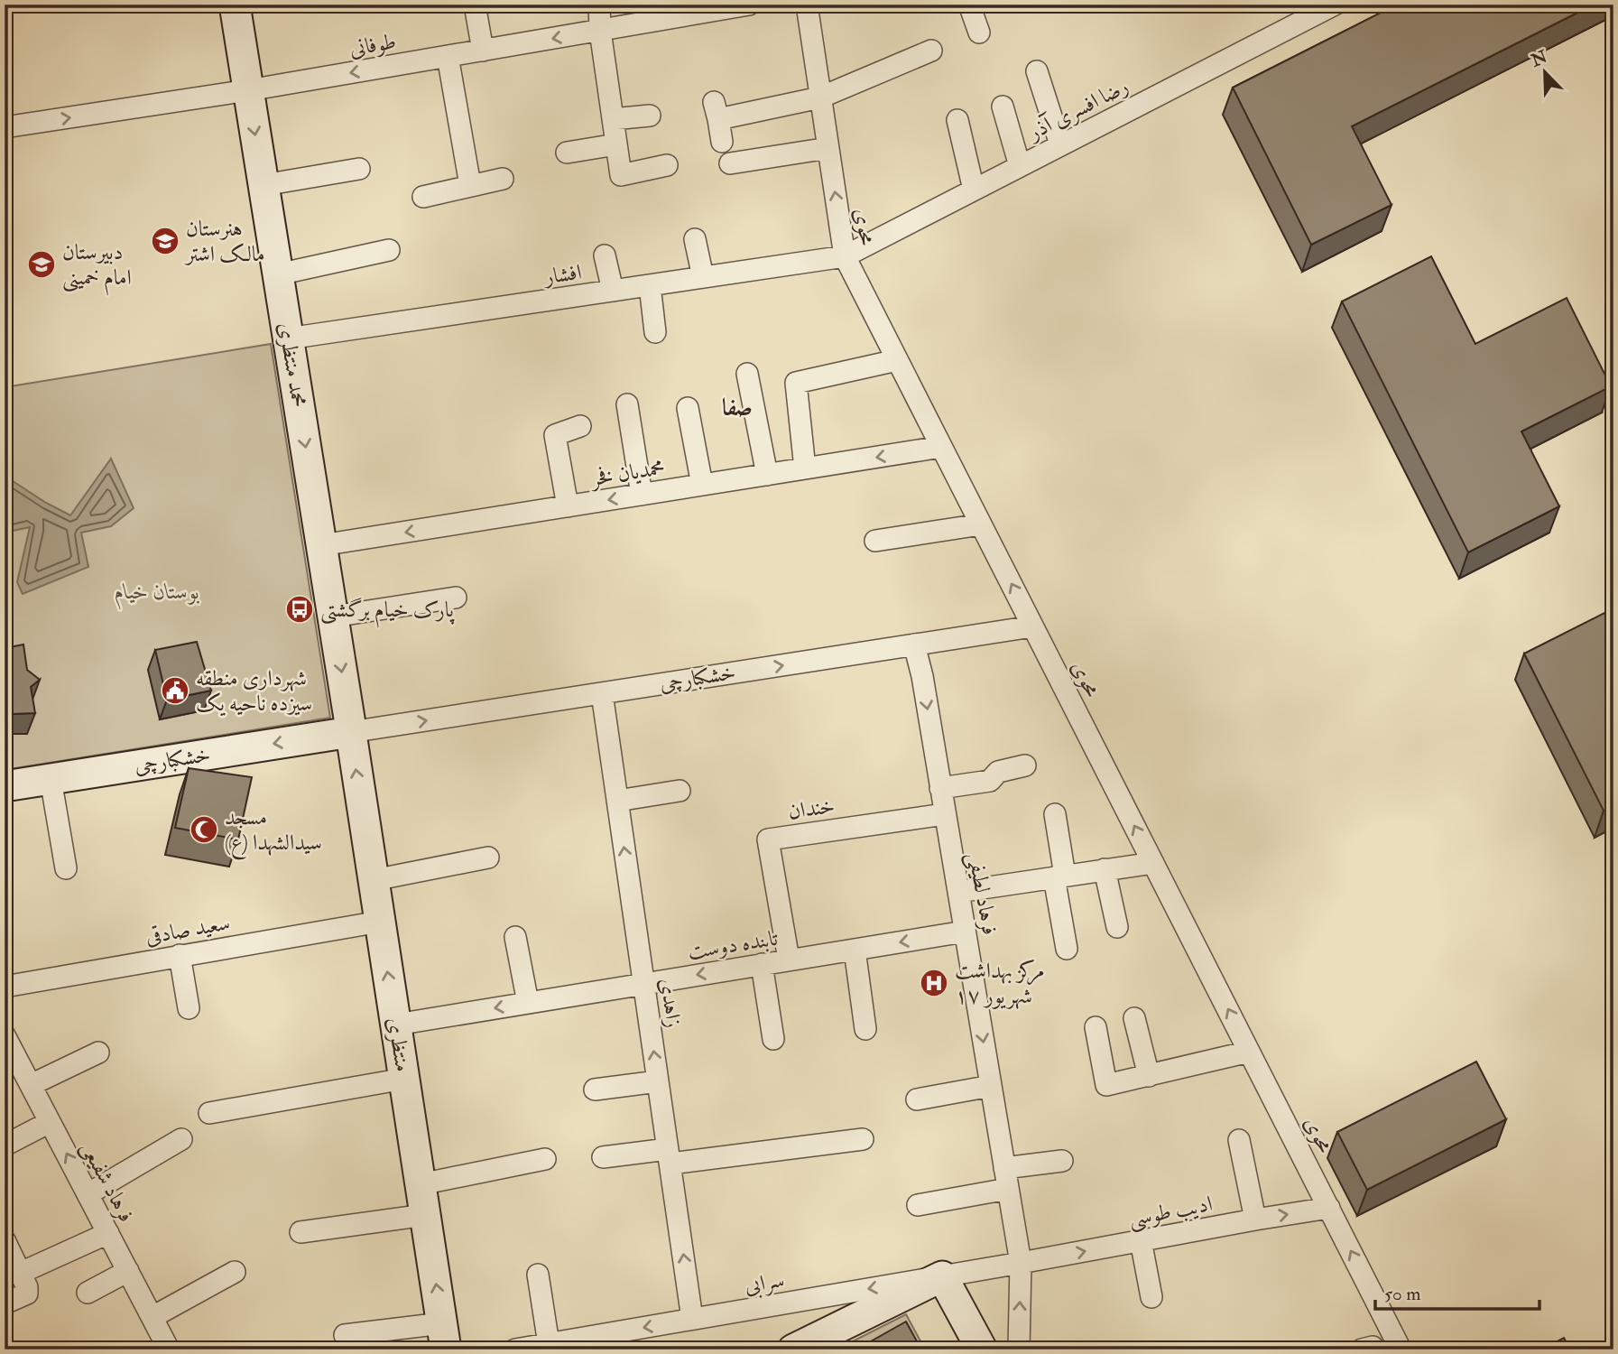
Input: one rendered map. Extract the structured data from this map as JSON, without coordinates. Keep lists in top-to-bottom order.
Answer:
{
  "streets": {
    "main road": ["محمد منتظری", "خشکبارچی", "منتظری"],
    "street": [
      "طوفانی",
      "رضا افسری آذر",
      "محوی",
      "افشار",
      "محمدیان فخر",
      "خندان",
      "فرهاد لطیفی",
      "سعید صادقی",
      "تابنده دوست",
      "زاهدی",
      "فرهاد شفیعی",
      "ادیب طوسی",
      "سرابی"
    ]
  },
  "crossings": [
    ["طوفانی", "محمد منتظری"],
    ["رضا افسری آذر", "محوی"],
    ["رضا افسری آذر", "افشار"],
    ["محوی", "افشار"],
    ["محوی", "محمدیان فخر"],
    ["محوی", "خشکبارچی"],
    ["محوی", "ادیب طوسی"],
    ["افشار", "محمد منتظری"],
    ["محمد منتظری", "محمدیان فخر"],
    ["محمد منتظری", "خشکبارچی"],
    ["محمد منتظری", "منتظری"],
    ["خشکبارچی", "فرهاد لطیفی"],
    ["خشکبارچی", "زاهدی"],
    ["خشکبارچی", "منتظری"],
    ["خندان", "فرهاد لطیفی"],
    ["خندان", "تابنده دوست"],
    ["فرهاد لطیفی", "تابنده دوست"],
    ["فرهاد لطیفی", "ادیب طوسی"],
    ["فرهاد لطیفی", "سرابی"],
    ["سعید صادقی", "منتظری"],
    ["تابنده دوست", "زاهدی"],
    ["تابنده دوست", "منتظری"],
    ["زاهدی", "سرابی"],
    ["ادیب طوسی", "سرابی"]
  ],
  "one_way": ["محمد منتظری", "منتظری"],
  "districts": ["صفا"],
  "parks": ["بوستان خیام"],
  "places": {
    "school or university": ["هنرستان مالک اشتر", "دبیرستان امام خمینی"],
    "bus stop": ["پارک خیام برگشتی"],
    "public building": ["شهرداری منطقه سیزده ناحیه یک"],
    "mosque": ["مسجد سیدالشهدا (ع)"],
    "hospital": ["مرکز بهداشت ۱۷ شهریور"]
  },
  "scale_bar": "50 m",
  "north": "top left"
}
